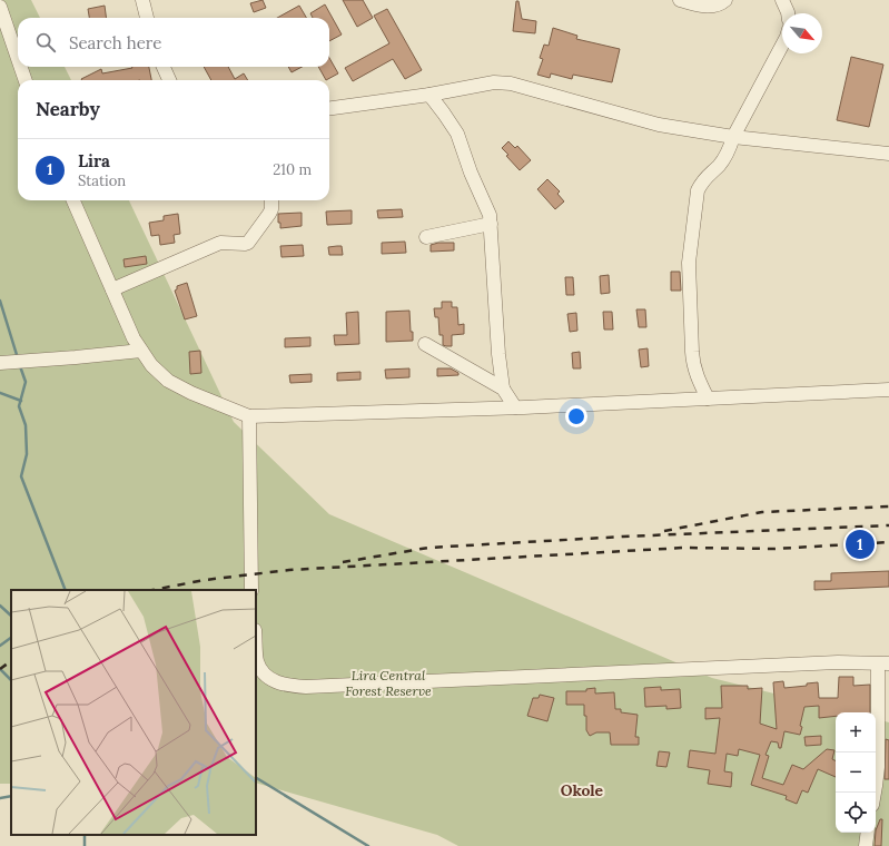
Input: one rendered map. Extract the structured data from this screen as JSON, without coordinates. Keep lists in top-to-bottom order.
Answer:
{
  "districts": ["Okole"],
  "parks": ["Lira Central Forest Reserve"],
  "north": "bottom right",
  "page": {
    "search": "Search here",
    "heading": "Nearby",
    "list": [
      {
        "mark": "1",
        "name": "Lira",
        "note": "Station",
        "value": "210 m"
      }
    ],
    "pins": "1",
    "map_buttons": ["+", "−"]
  }
}
